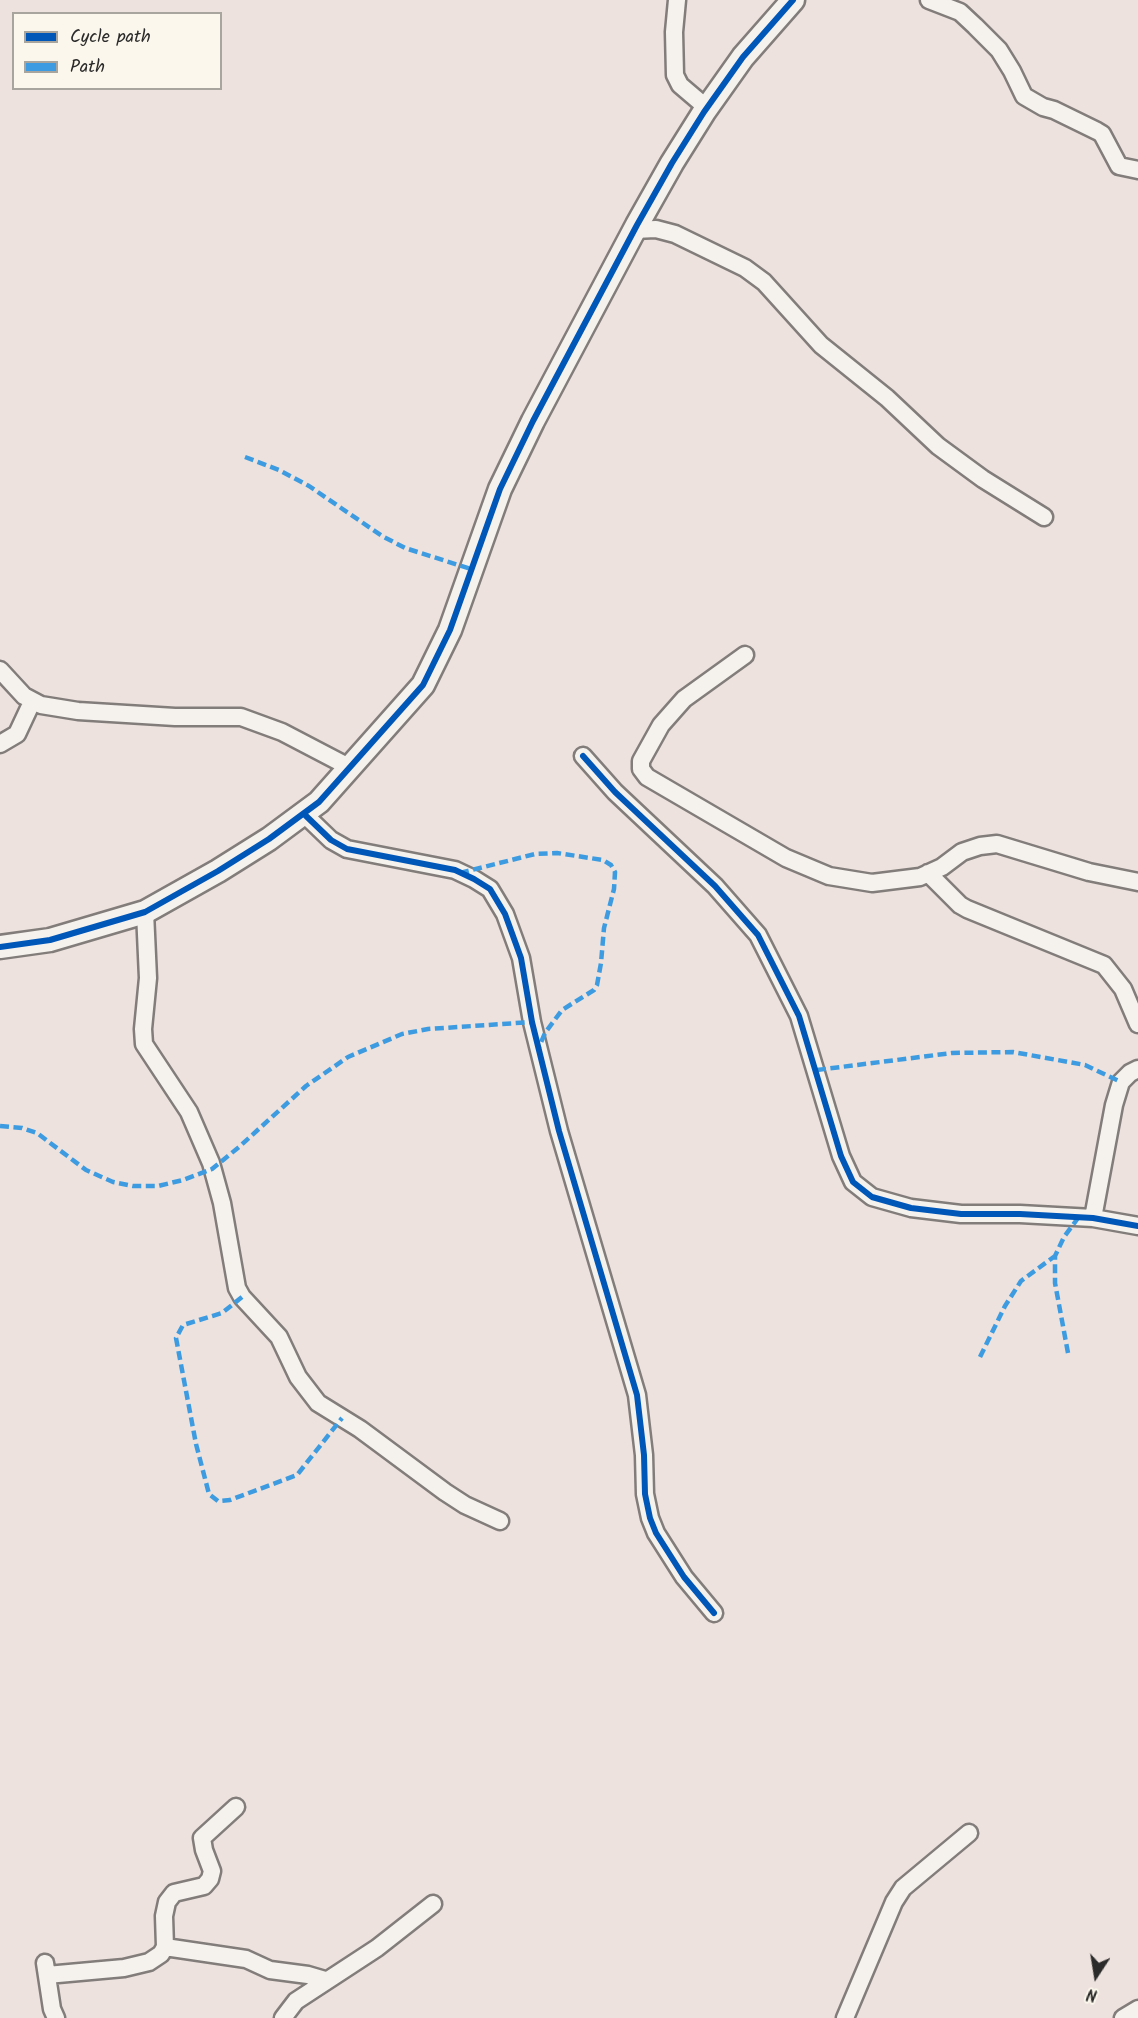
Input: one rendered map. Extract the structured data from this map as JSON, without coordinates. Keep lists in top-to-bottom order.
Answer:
{
  "legend": ["Cycle path", "Path"],
  "north": "bottom"
}
